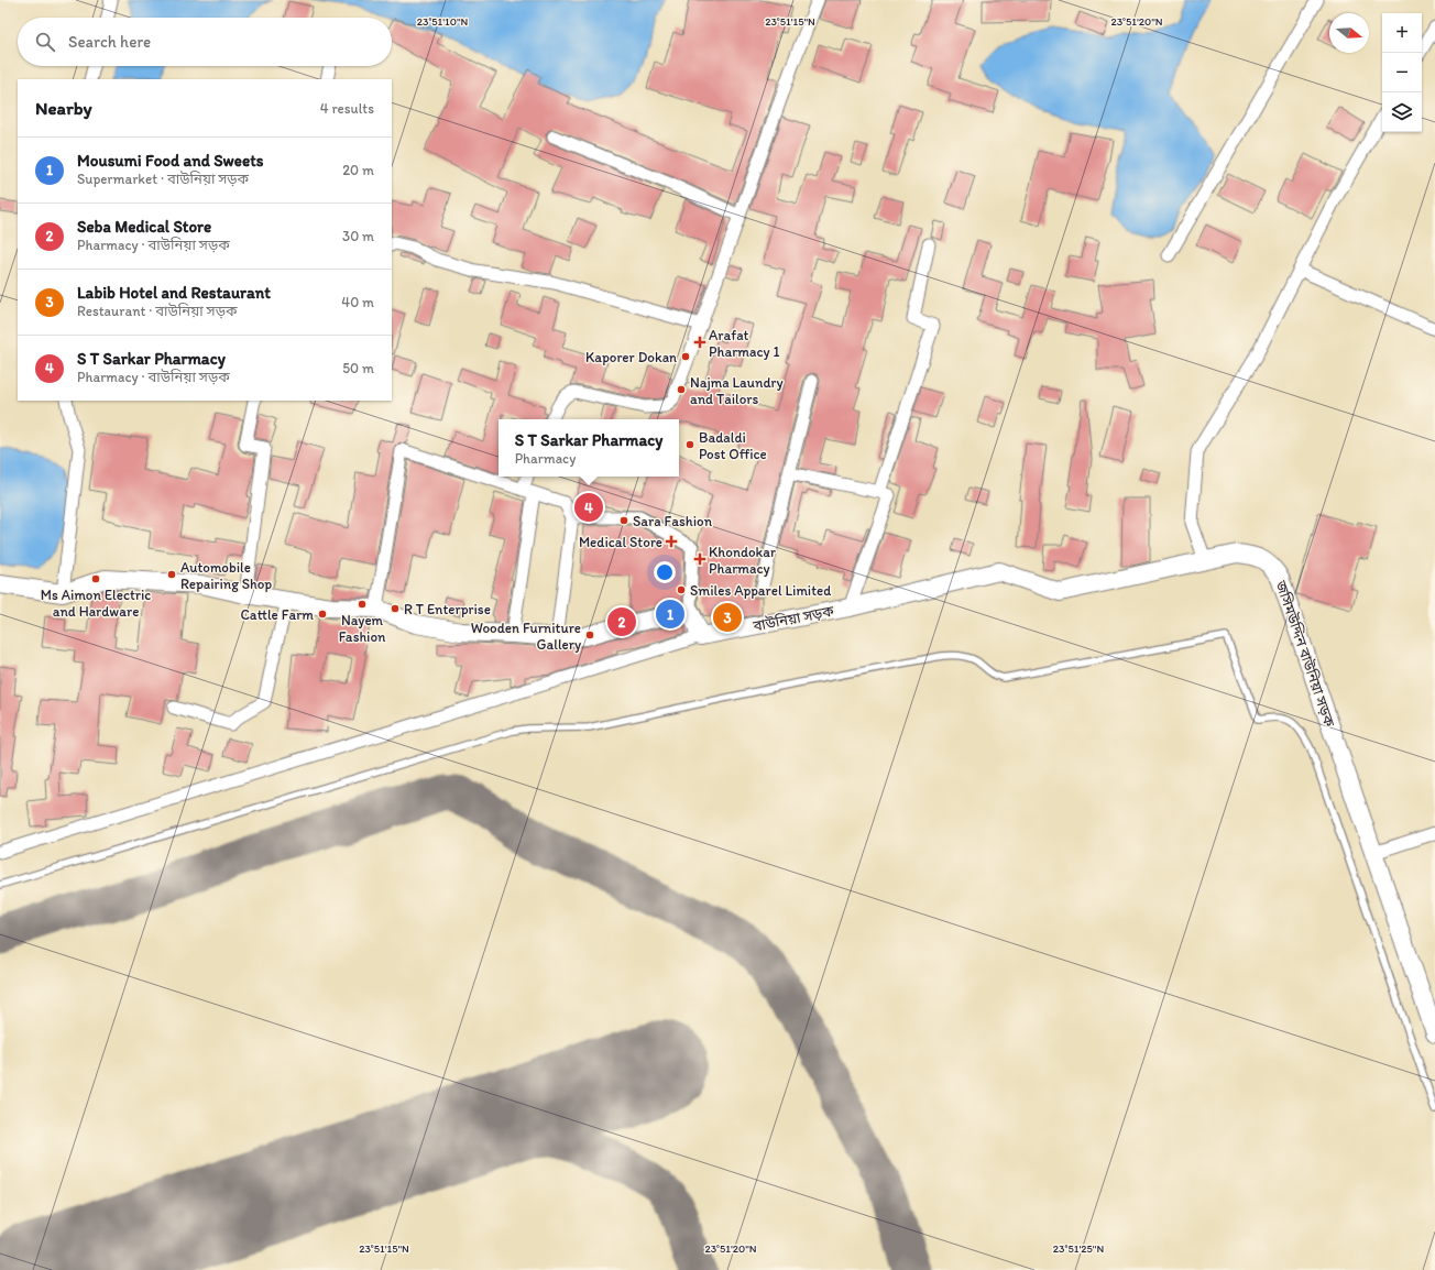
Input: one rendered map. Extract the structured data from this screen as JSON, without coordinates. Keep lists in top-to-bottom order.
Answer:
{
  "streets": {
    "street": ["বাউনিয়া সড়ক", "জসিমউদ্দিন বাউনিয়া সড়ক"]
  },
  "crossings": [
    ["বাউনিয়া সড়ক", "জসিমউদ্দিন বাউনিয়া সড়ক"]
  ],
  "places": {
    "health": ["Arafat Pharmacy 1", "Medical Store", "Khondokar Pharmacy"],
    "other": [
      "Kaporer Dokan",
      "Najma Laundry and Tailors",
      "Badaldi Post Office",
      "Sara Fashion",
      "Automobile Repairing Shop",
      "Ms Aimon Electric and Hardware",
      "Smiles Apparel Limited",
      "Nayem Fashion",
      "R T Enterprise",
      "Cattle Farm",
      "Wooden Furniture Gallery"
    ]
  },
  "north": "right",
  "page": {
    "map_buttons": ["+", "−"],
    "search": "Search here",
    "heading": ["Nearby", "4 results"],
    "list": [
      {
        "mark": "1",
        "name": "Mousumi Food and Sweets",
        "note": "Supermarket · বাউনিয়া সড়ক",
        "value": "20 m"
      },
      {
        "mark": "2",
        "name": "Seba Medical Store",
        "note": "Pharmacy · বাউনিয়া সড়ক",
        "value": "30 m"
      },
      {
        "mark": "3",
        "name": "Labib Hotel and Restaurant",
        "note": "Restaurant · বাউনিয়া সড়ক",
        "value": "40 m"
      },
      {
        "mark": "4",
        "name": "S T Sarkar Pharmacy",
        "note": "Pharmacy · বাউনিয়া সড়ক",
        "value": "50 m"
      }
    ],
    "popup": ["S T Sarkar Pharmacy", "Pharmacy"],
    "pins": [
      "4",
      "1",
      "3",
      "2"
    ]
  },
  "coordinates": [
    "23°51'10\"N",
    "23°51'15\"N",
    "23°51'20\"N",
    "23°51'25\"N"
  ]
}
